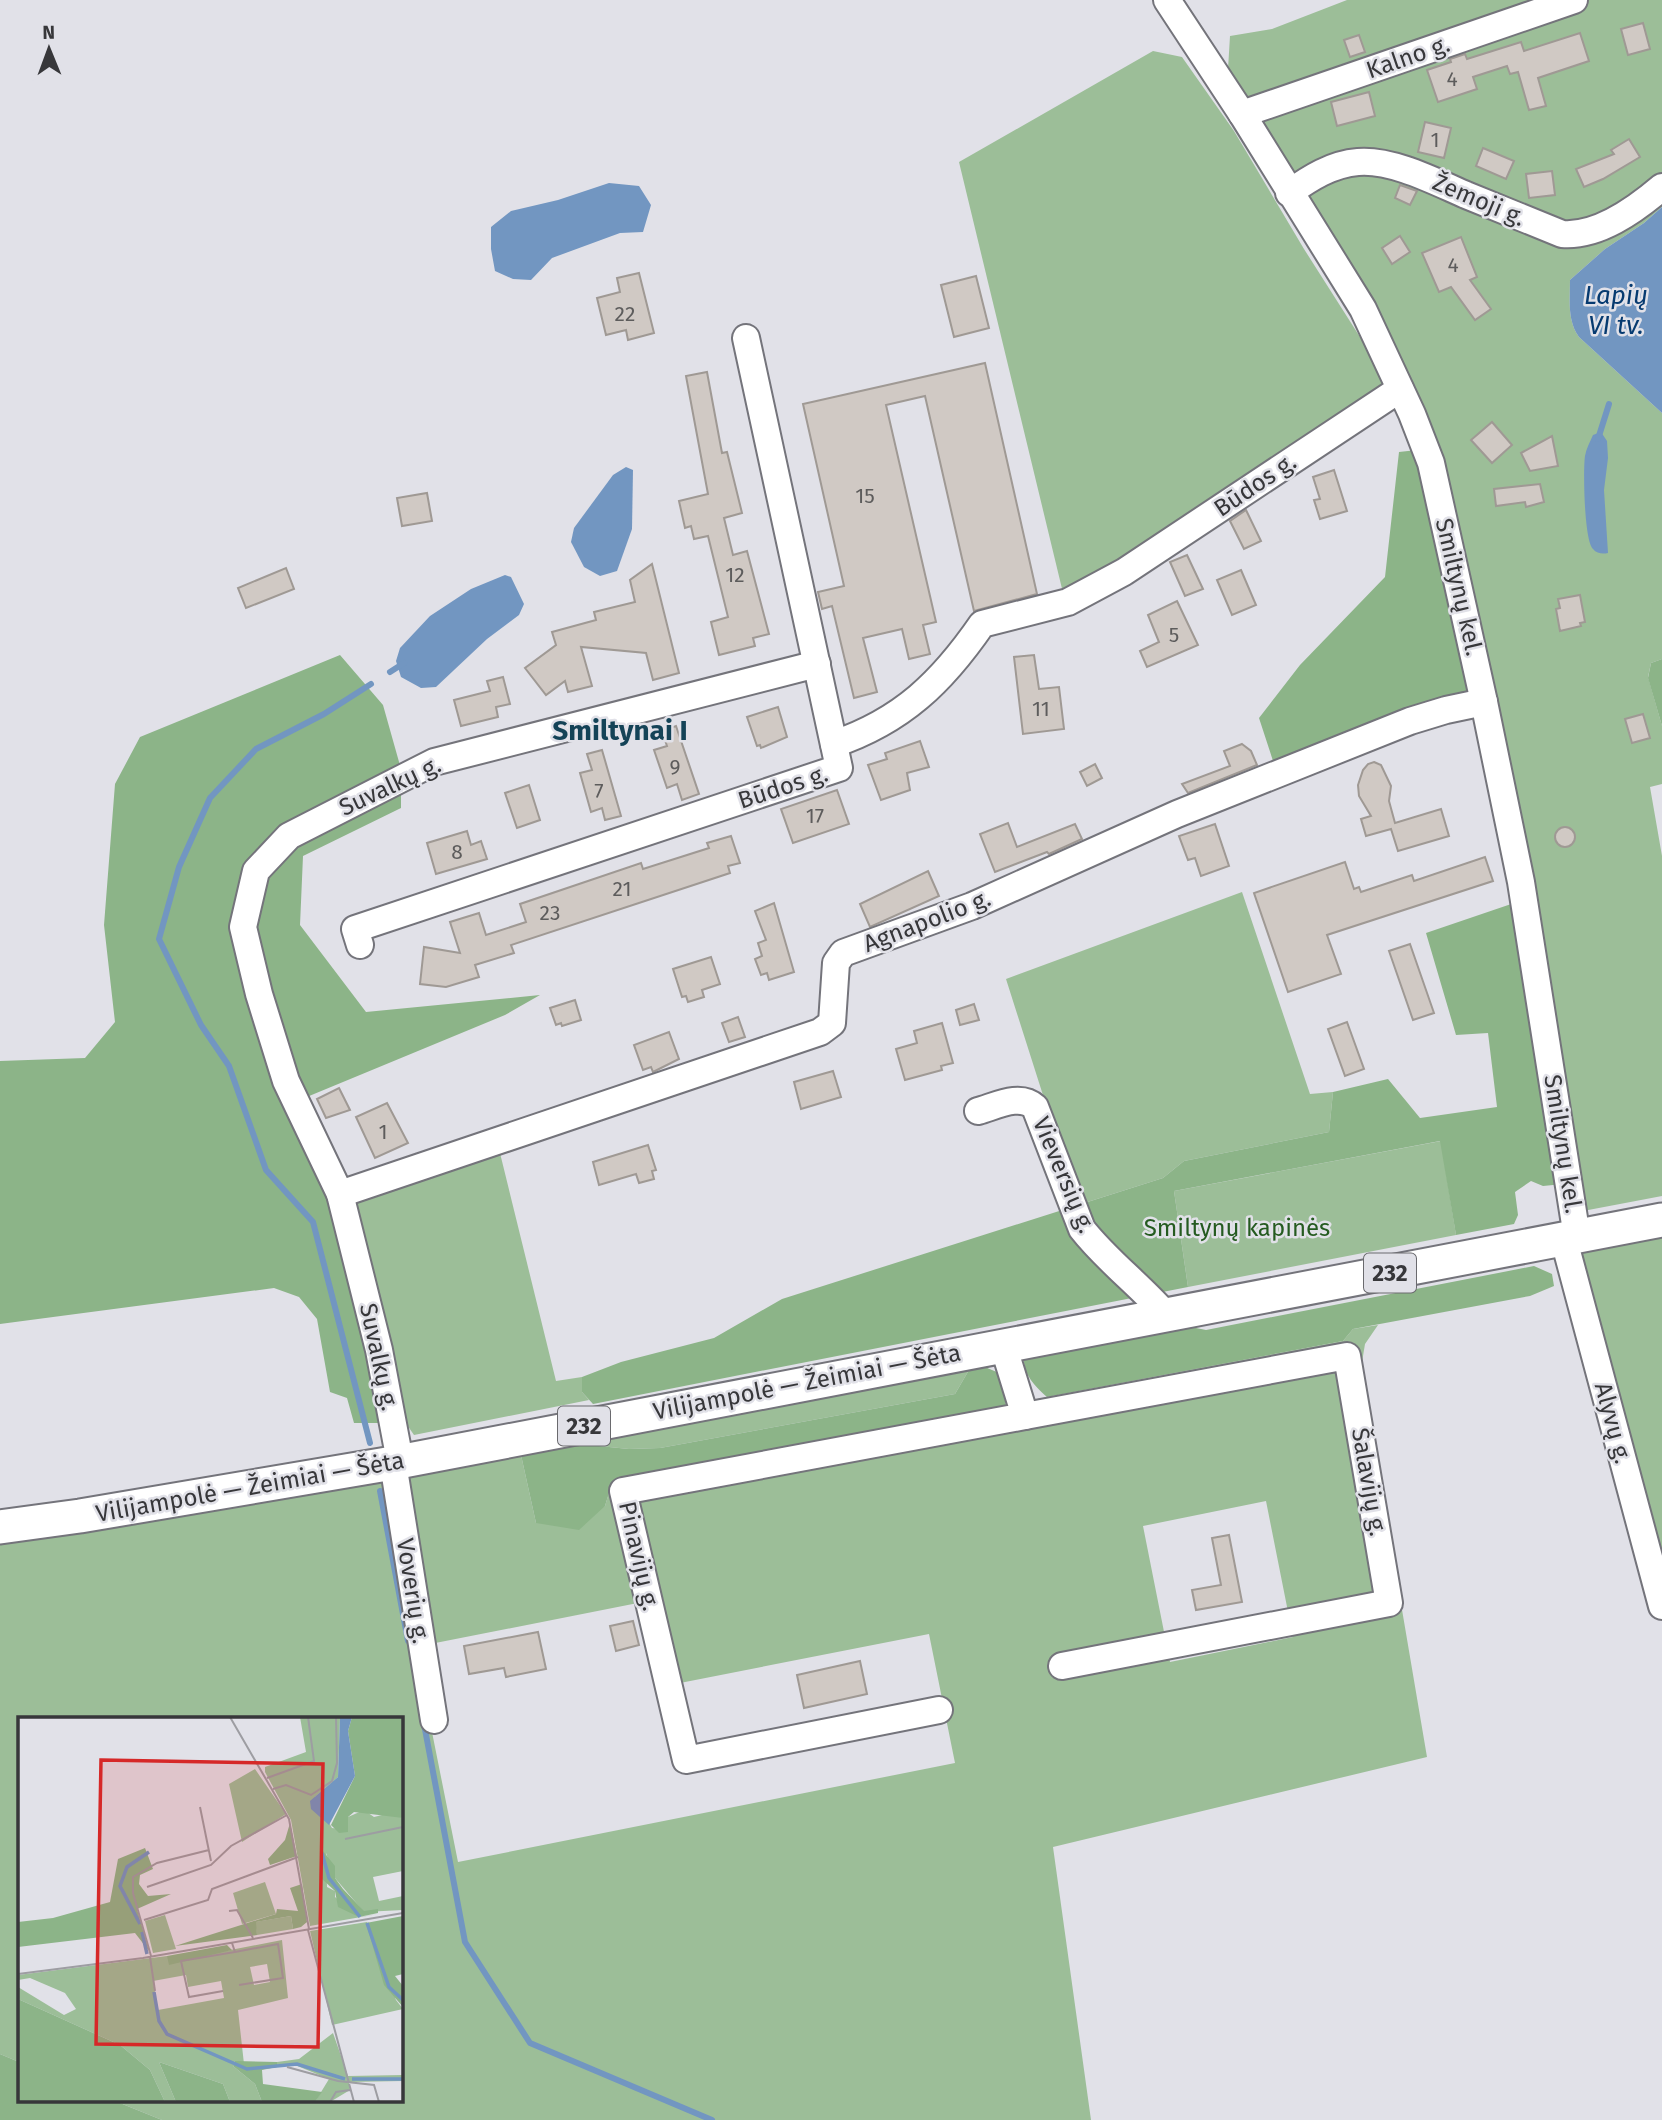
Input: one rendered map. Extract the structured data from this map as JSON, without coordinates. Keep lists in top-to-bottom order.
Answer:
{
  "streets": {
    "main road": ["232", "Vilijampolė — Žeimiai — Šėta"],
    "street": [
      "Kalno g.",
      "Žemoji g.",
      "Būdos g.",
      "Smiltynų kel.",
      "Suvalkų g.",
      "Agnapolio g.",
      "Vieversių g.",
      "Alyvų g.",
      "Šalavijų g.",
      "Pinavijų g.",
      "Voverių g."
    ]
  },
  "crossings": [
    ["Kalno g.", "Smiltynų kel."],
    ["Žemoji g.", "Smiltynų kel."],
    ["Būdos g.", "Smiltynų kel."],
    ["Smiltynų kel.", "Agnapolio g."],
    ["Smiltynų kel.", "Vilijampolė — Žeimiai — Šėta"],
    ["Smiltynų kel.", "Alyvų g."],
    ["Suvalkų g.", "Agnapolio g."],
    ["Suvalkų g.", "Vilijampolė — Žeimiai — Šėta"],
    ["Suvalkų g.", "Voverių g."],
    ["Vieversių g.", "Vilijampolė — Žeimiai — Šėta"],
    ["Vilijampolė — Žeimiai — Šėta", "Alyvų g."],
    ["Vilijampolė — Žeimiai — Šėta", "Voverių g."],
    ["Šalavijų g.", "Pinavijų g."]
  ],
  "districts": ["Smiltynai I"],
  "water": ["Lapių VI tv."],
  "parks": ["Smiltynų kapinės"],
  "house_numbers": [
    "4",
    "1",
    "4",
    "22",
    "15",
    "12",
    "5",
    "11",
    "9",
    "7",
    "17",
    "8",
    "21",
    "23",
    "1"
  ],
  "north": "top"
}
